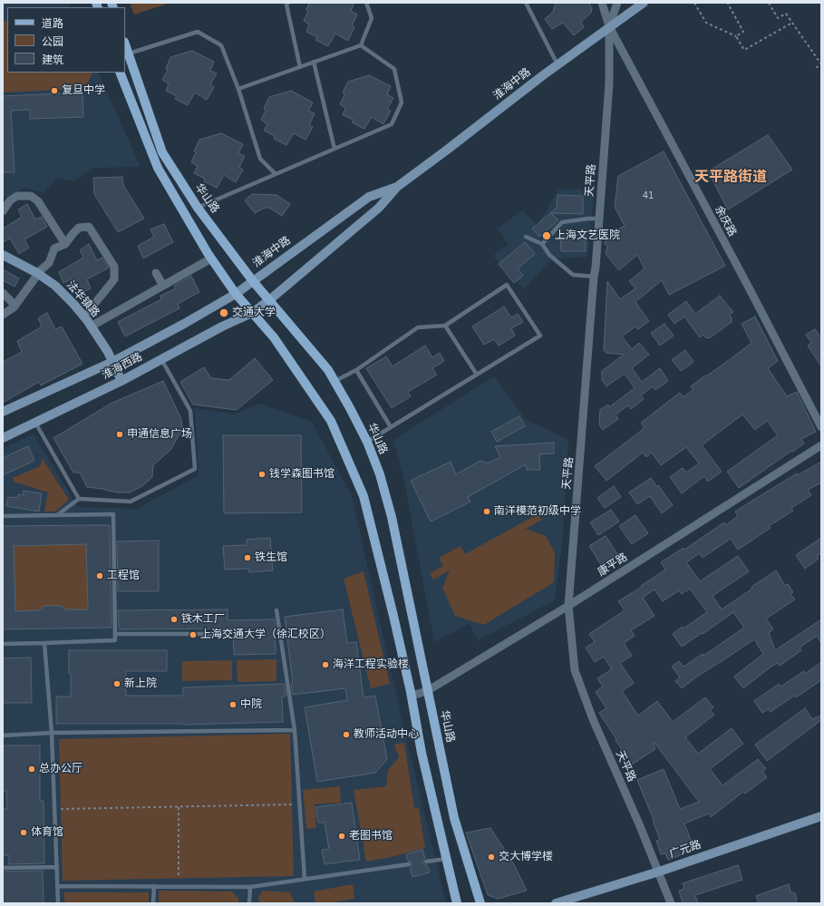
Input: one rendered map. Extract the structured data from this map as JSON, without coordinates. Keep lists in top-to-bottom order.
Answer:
{
  "streets": {
    "main road": [
      "淮海中路",
      "华山路",
      "法华镇路",
      "淮海西路",
      "广元路"
    ],
    "street": ["天平路", "余庆路", "康平路"]
  },
  "crossings": [
    ["淮海中路", "天平路"],
    ["淮海中路", "华山路"],
    ["淮海中路", "余庆路"],
    ["淮海中路", "淮海西路"],
    ["天平路", "余庆路"],
    ["天平路", "康平路"],
    ["天平路", "广元路"],
    ["华山路", "康平路"],
    ["法华镇路", "淮海西路"]
  ],
  "districts": ["天平路街道"],
  "places": [
    "复旦中学",
    "上海文艺医院",
    "交通大学",
    "申通信息广场",
    "钱学森图书馆",
    "南洋模范初级中学",
    "铁生馆",
    "工程馆",
    "铁木工厂",
    "上海交通大学（徐汇校区）",
    "海洋工程实验楼",
    "新上院",
    "中院",
    "教师活动中心",
    "总办公厅",
    "体育馆",
    "老图书馆",
    "交大博学楼"
  ],
  "house_numbers": ["41"],
  "legend": ["道路", "公园", "建筑"]
}
